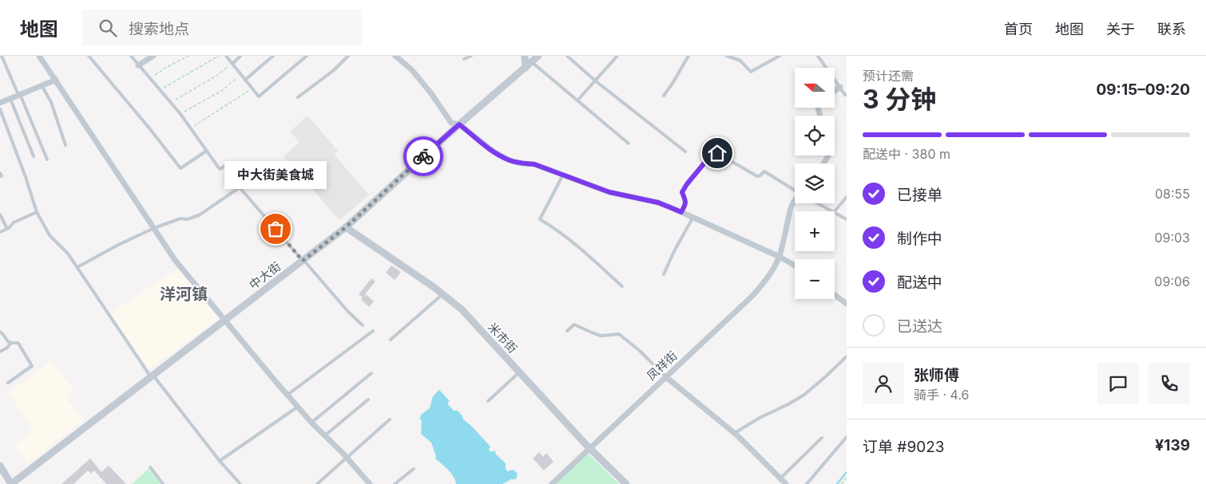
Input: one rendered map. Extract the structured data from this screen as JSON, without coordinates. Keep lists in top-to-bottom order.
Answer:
{
  "streets": {
    "street": ["中大街", "米市街", "凤祥街"]
  },
  "crossings": [
    ["中大街", "米市街"],
    ["米市街", "凤祥街"]
  ],
  "districts": ["洋河镇"],
  "places": ["中大街美食城"],
  "north": "left",
  "page": {
    "header": "地图",
    "search": "搜索地点",
    "nav": [
      "首页",
      "地图",
      "关于",
      "联系"
    ],
    "heading": ["3 分钟", "预计还需", "09:15–09:20"],
    "panel": [
      "张师傅",
      "骑手 · 4.6",
      "订单 #9023",
      "¥139"
    ],
    "map_buttons": ["+", "−"],
    "bar": "配送中 · 380 m",
    "bubble": "中大街美食城",
    "list": [
      ["已接单", "08:55"],
      ["制作中", "09:03"],
      ["配送中", "09:06"],
      "已送达"
    ]
  }
}
